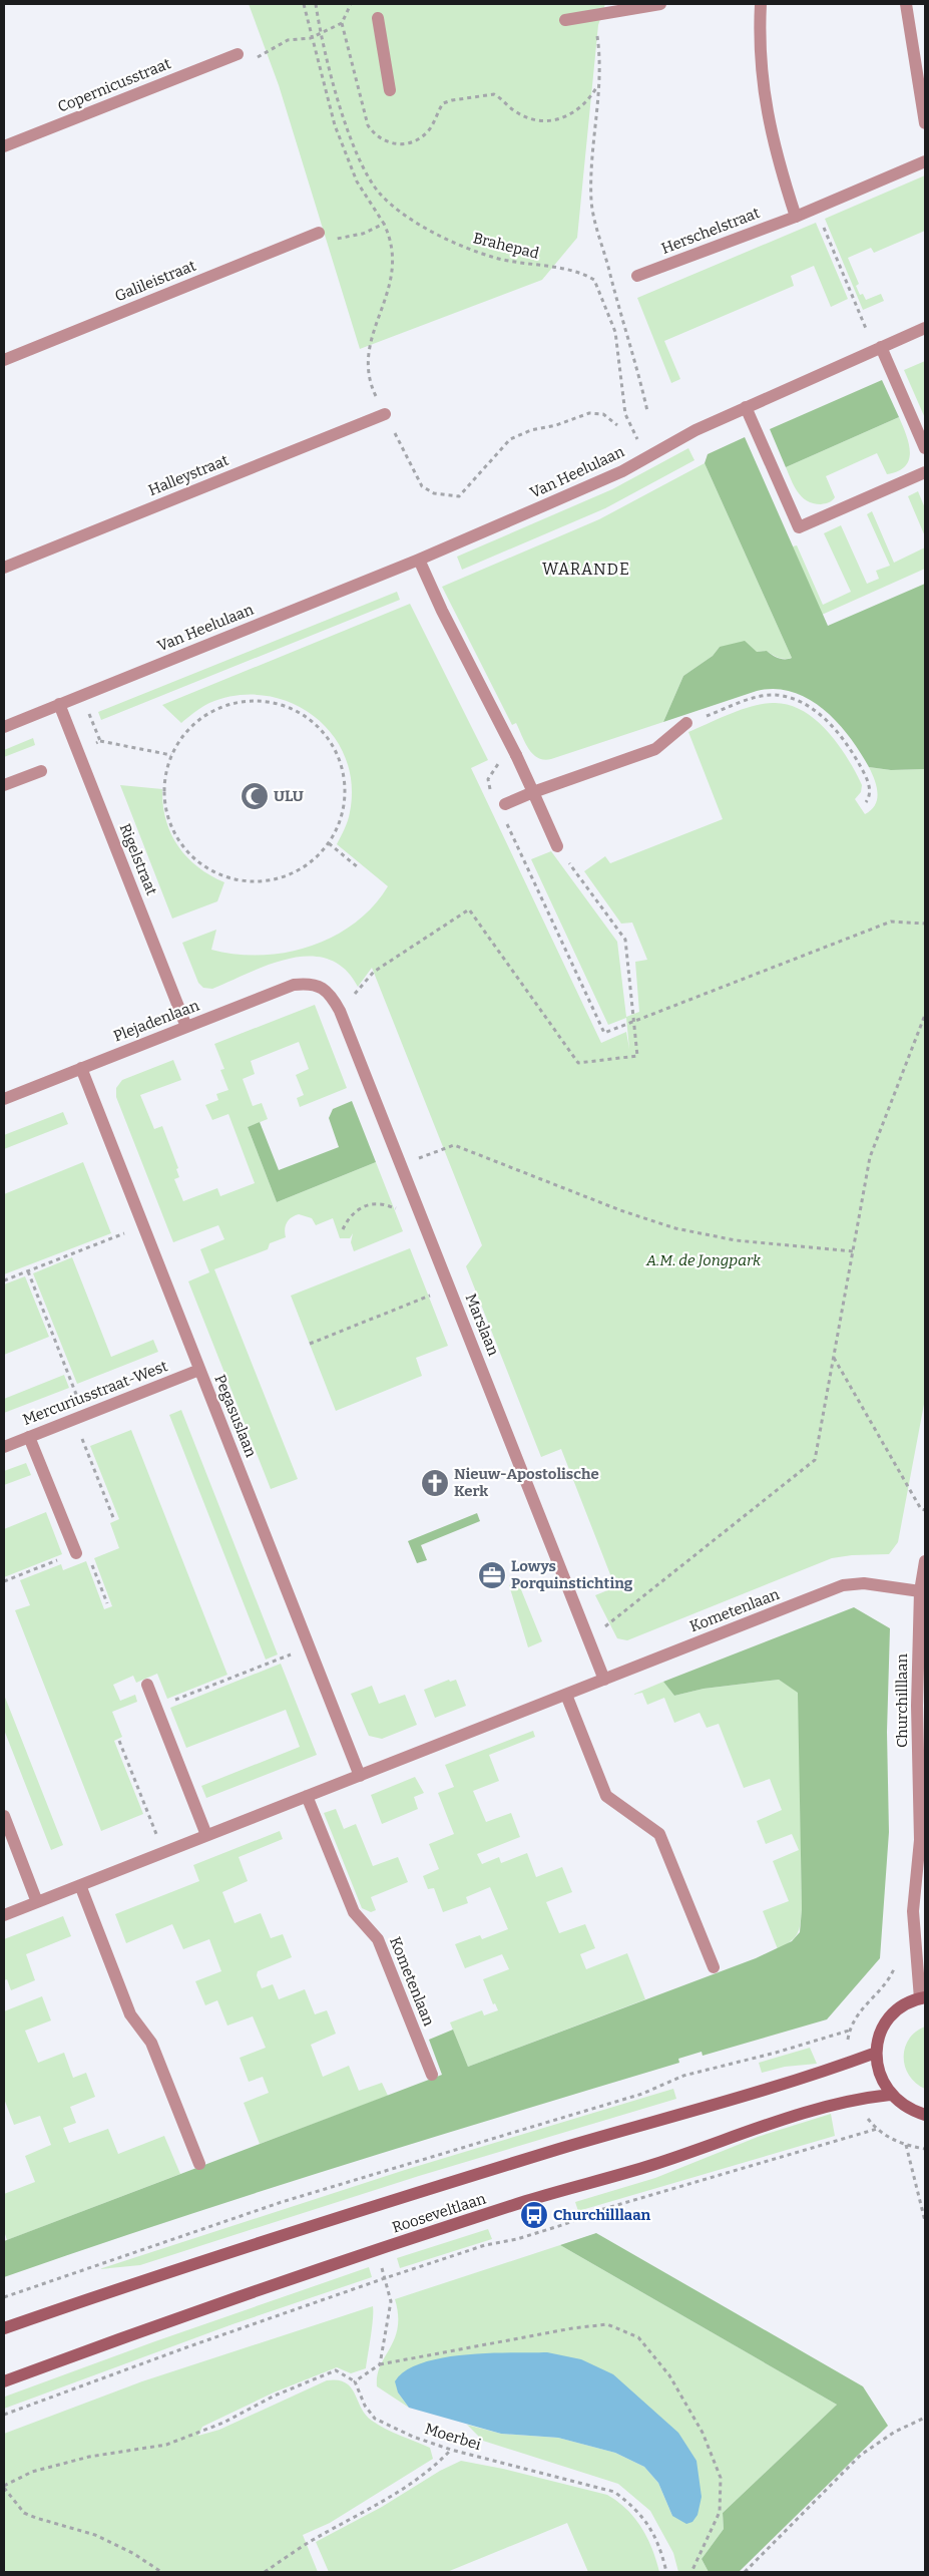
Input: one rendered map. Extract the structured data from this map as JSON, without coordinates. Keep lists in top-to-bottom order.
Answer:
{
  "streets": {
    "main road": ["Rooseveltlaan"],
    "street": [
      "Copernicusstraat",
      "Herschelstraat",
      "Galileistraat",
      "Van Heelulaan",
      "Halleystraat",
      "Rigelstraat",
      "Plejadenlaan",
      "Marslaan",
      "Mercuriusstraat-West",
      "Pegasuslaan",
      "Kometenlaan",
      "Churchilllaan"
    ],
    "path": ["Brahepad", "Moerbei"]
  },
  "crossings": [
    ["Brahepad", "Van Heelulaan"],
    ["Van Heelulaan", "Rigelstraat"],
    ["Rigelstraat", "Plejadenlaan"],
    ["Plejadenlaan", "Marslaan"],
    ["Plejadenlaan", "Pegasuslaan"],
    ["Marslaan", "Kometenlaan"],
    ["Mercuriusstraat-West", "Pegasuslaan"],
    ["Pegasuslaan", "Kometenlaan"],
    ["Kometenlaan", "Churchilllaan"]
  ],
  "districts": ["WARANDE"],
  "parks": ["A.M. de Jongpark"],
  "places": {
    "mosque": ["ULU"],
    "church": ["Nieuw-Apostolische Kerk"],
    "office": ["Lowys Porquinstichting"],
    "bus stop": ["Churchilllaan"]
  }
}
